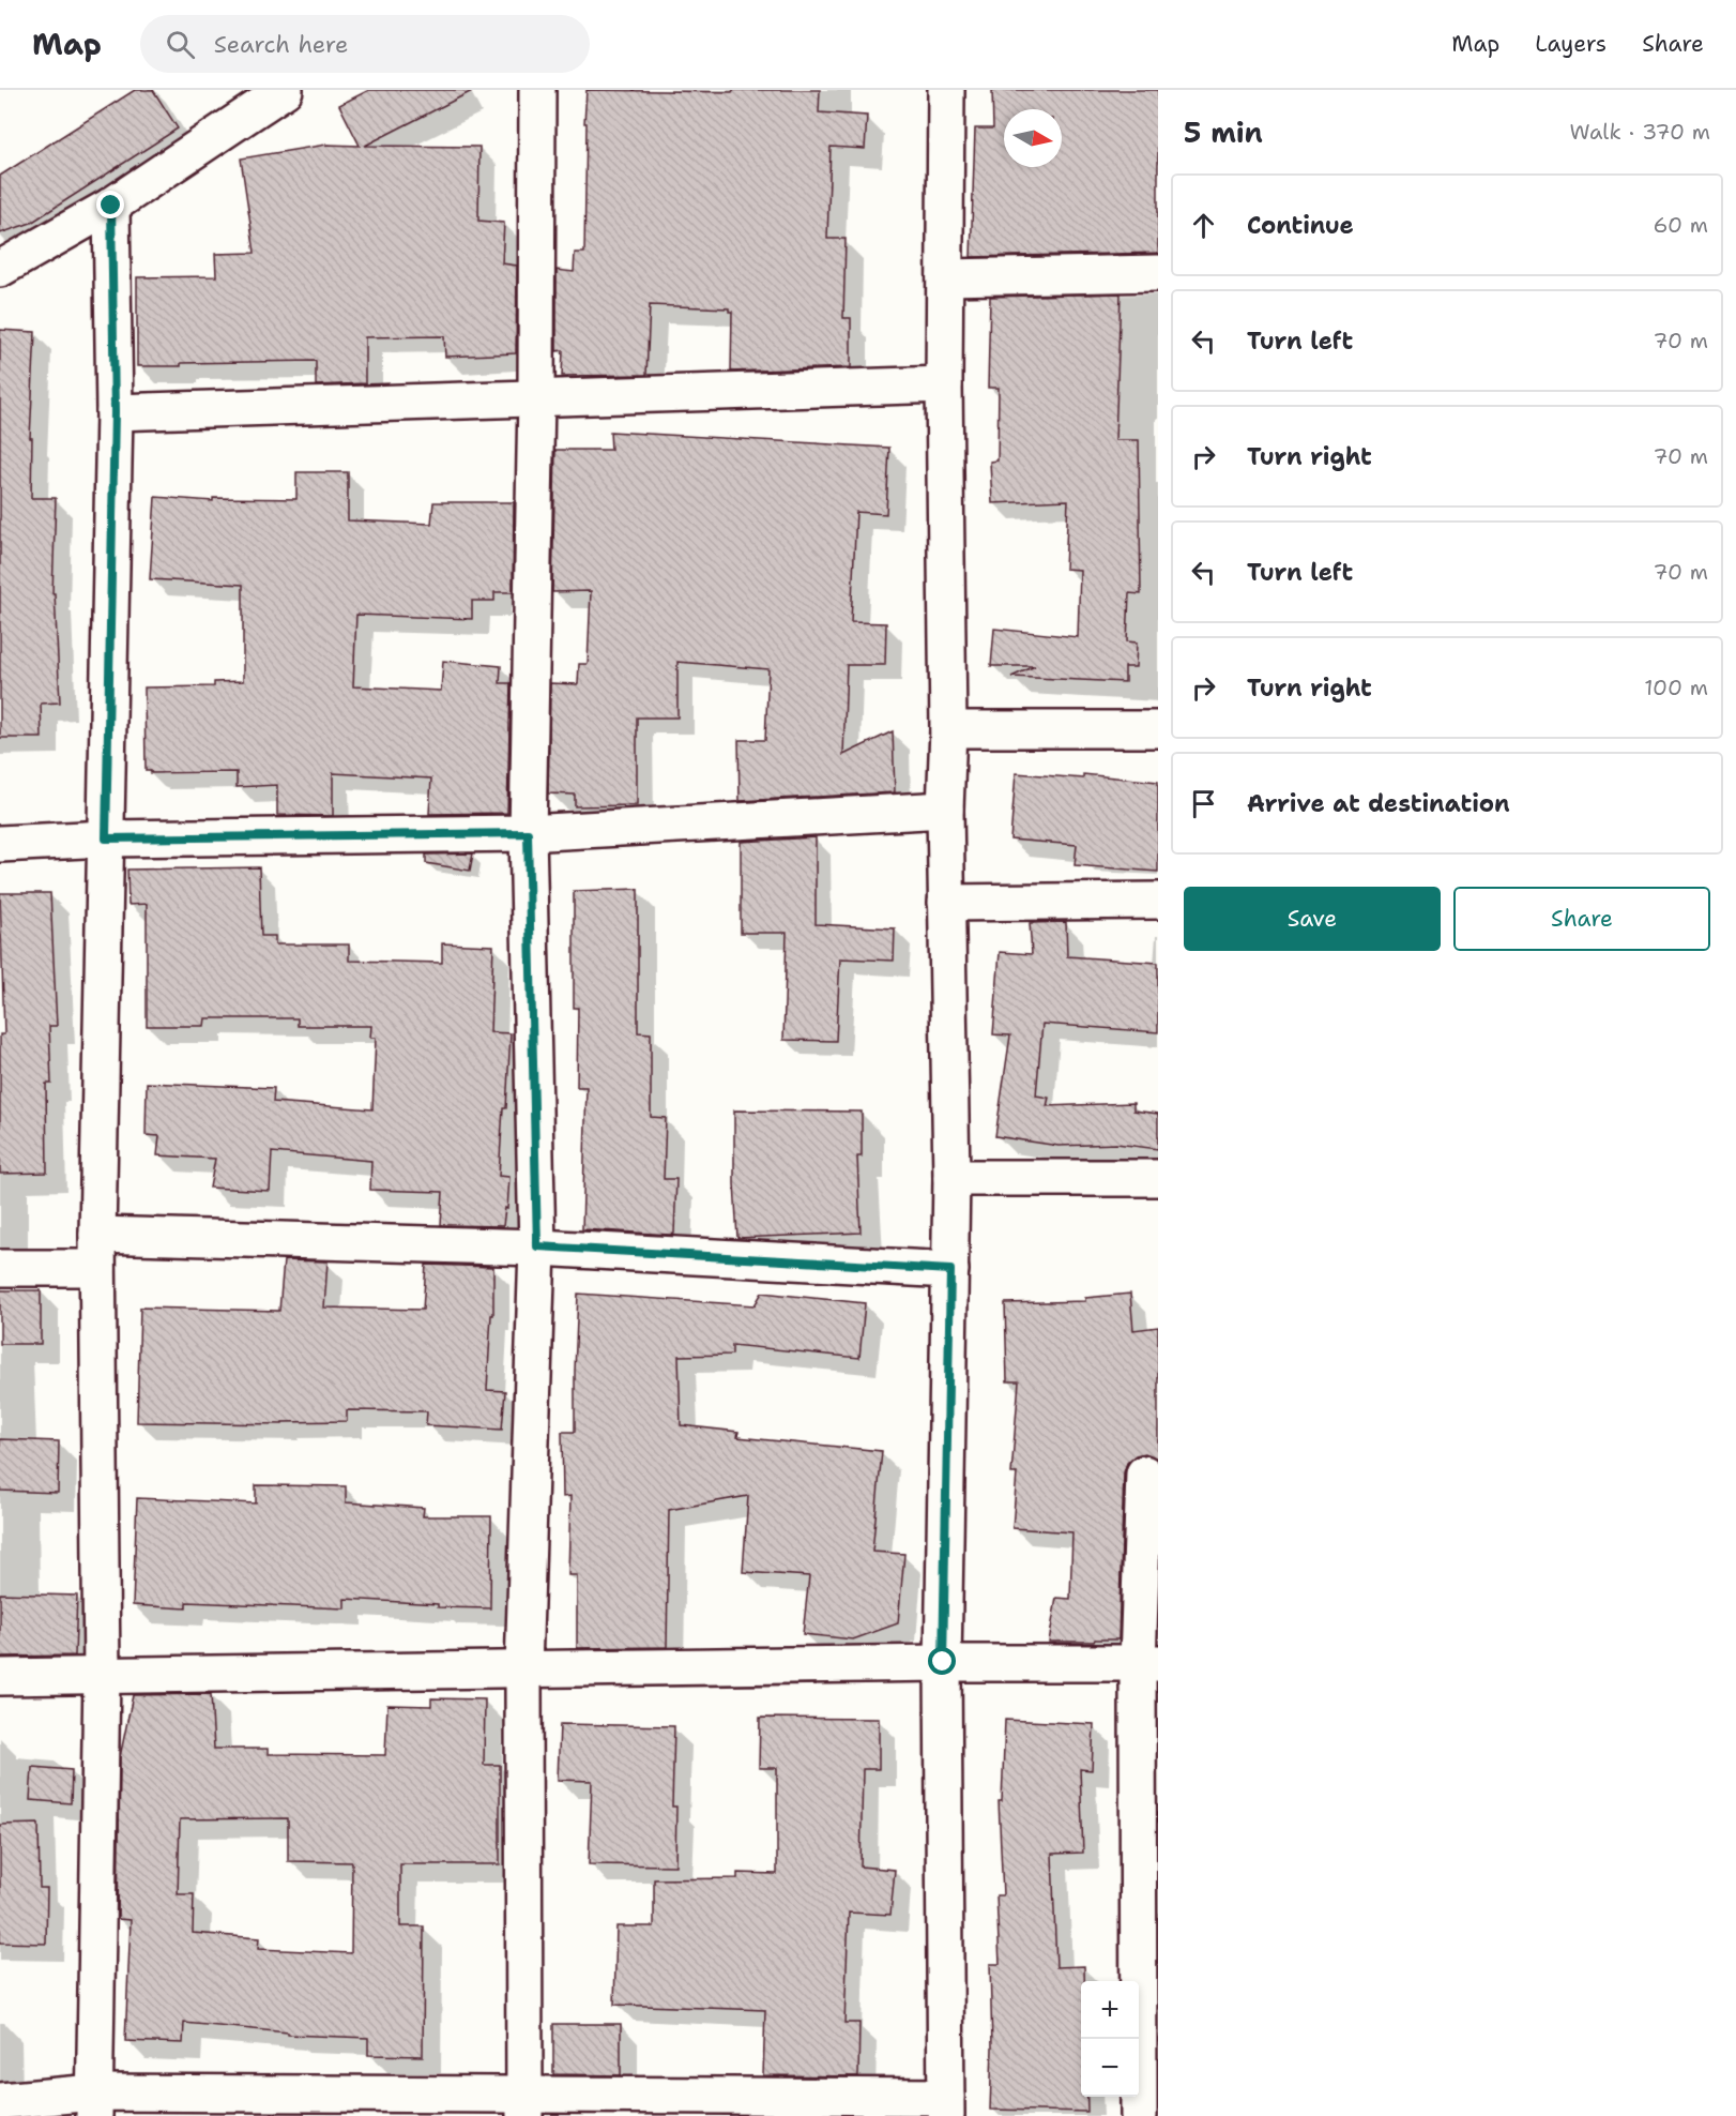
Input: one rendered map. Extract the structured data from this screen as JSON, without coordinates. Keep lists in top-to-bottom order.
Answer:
{
  "north": "right",
  "page": {
    "header": "Map",
    "search": "Search here",
    "nav": ["Map", "Layers", "Share"],
    "heading": ["5 min", "Walk · 370 m"],
    "list": [
      ["Continue", "60 m"],
      ["Turn left", "70 m"],
      ["Turn right", "70 m"],
      ["Turn left", "70 m"],
      ["Turn right", "100 m"],
      "Arrive at destination"
    ],
    "buttons": ["Save", "Share"],
    "map_buttons": ["+", "−"]
  }
}
